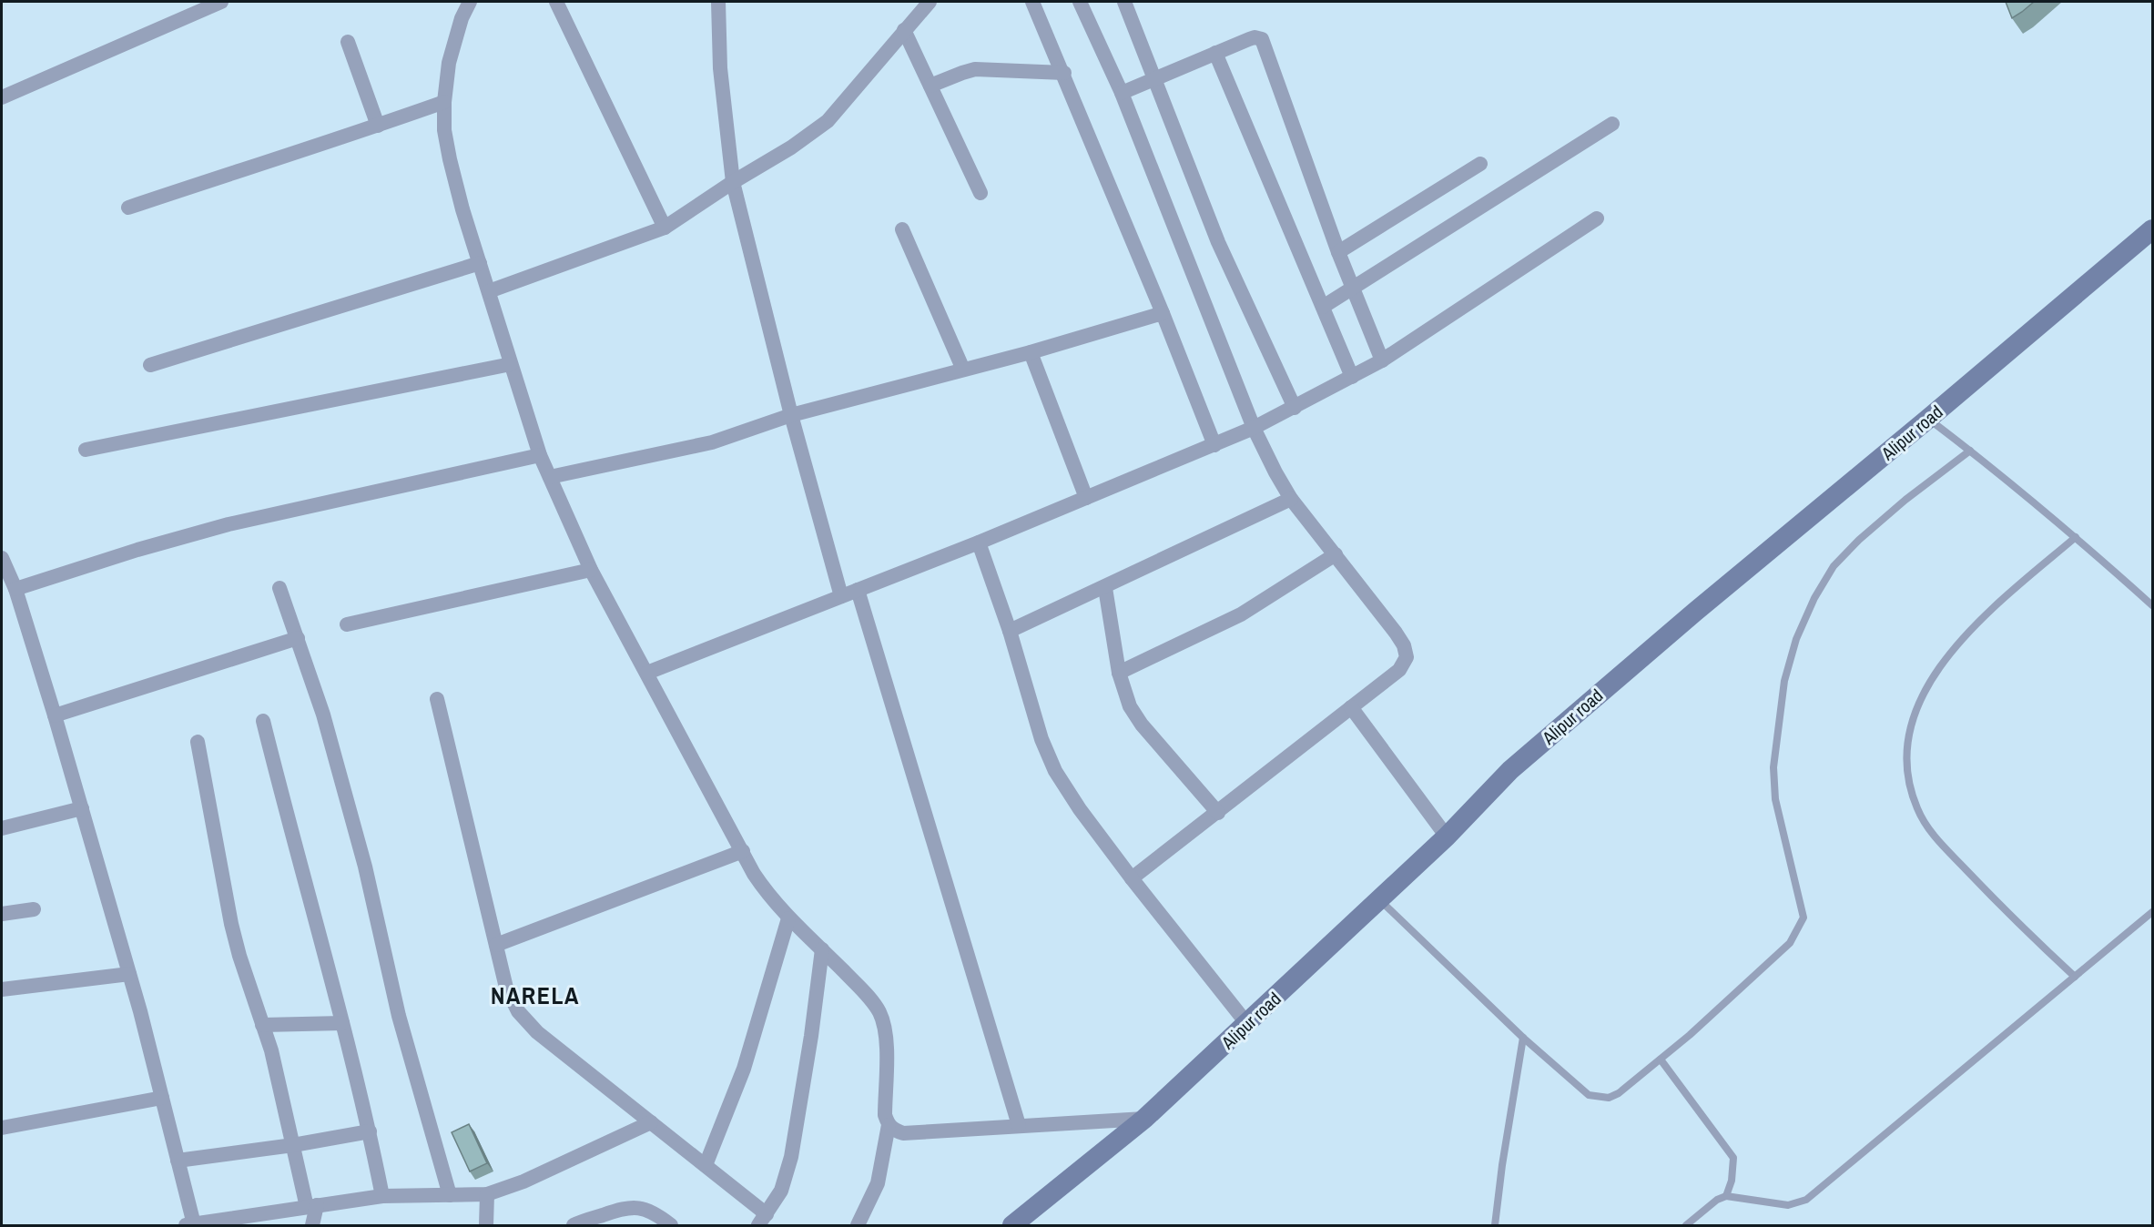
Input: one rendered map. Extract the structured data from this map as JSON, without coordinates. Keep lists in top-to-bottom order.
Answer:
{
  "streets": {
    "street": ["Alipur road"]
  },
  "districts": ["NARELA"]
}
